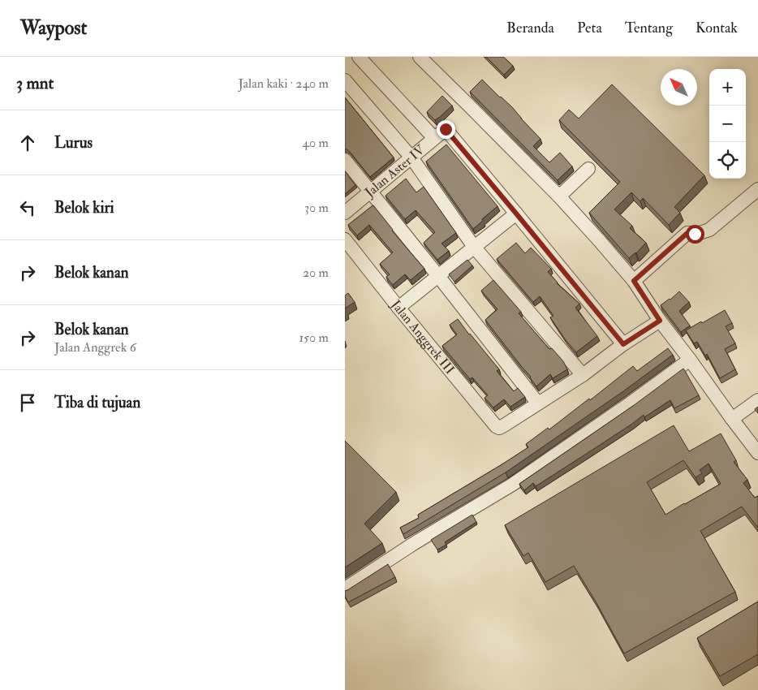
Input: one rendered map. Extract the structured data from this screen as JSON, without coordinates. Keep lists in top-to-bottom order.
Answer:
{
  "streets": {
    "street": ["Jalan Aster IV", "Jalan Anggrek III"]
  },
  "north": "top left",
  "page": {
    "header": "Waypost",
    "nav": [
      "Beranda",
      "Peta",
      "Tentang",
      "Kontak"
    ],
    "heading": ["3 mnt", "Jalan kaki · 240 m"],
    "map_buttons": ["+", "−"],
    "list": [
      ["Lurus", "40 m"],
      ["Belok kiri", "30 m"],
      ["Belok kanan", "20 m"],
      ["Belok kanan", "Jalan Anggrek 6", "150 m"],
      "Tiba di tujuan"
    ]
  }
}
